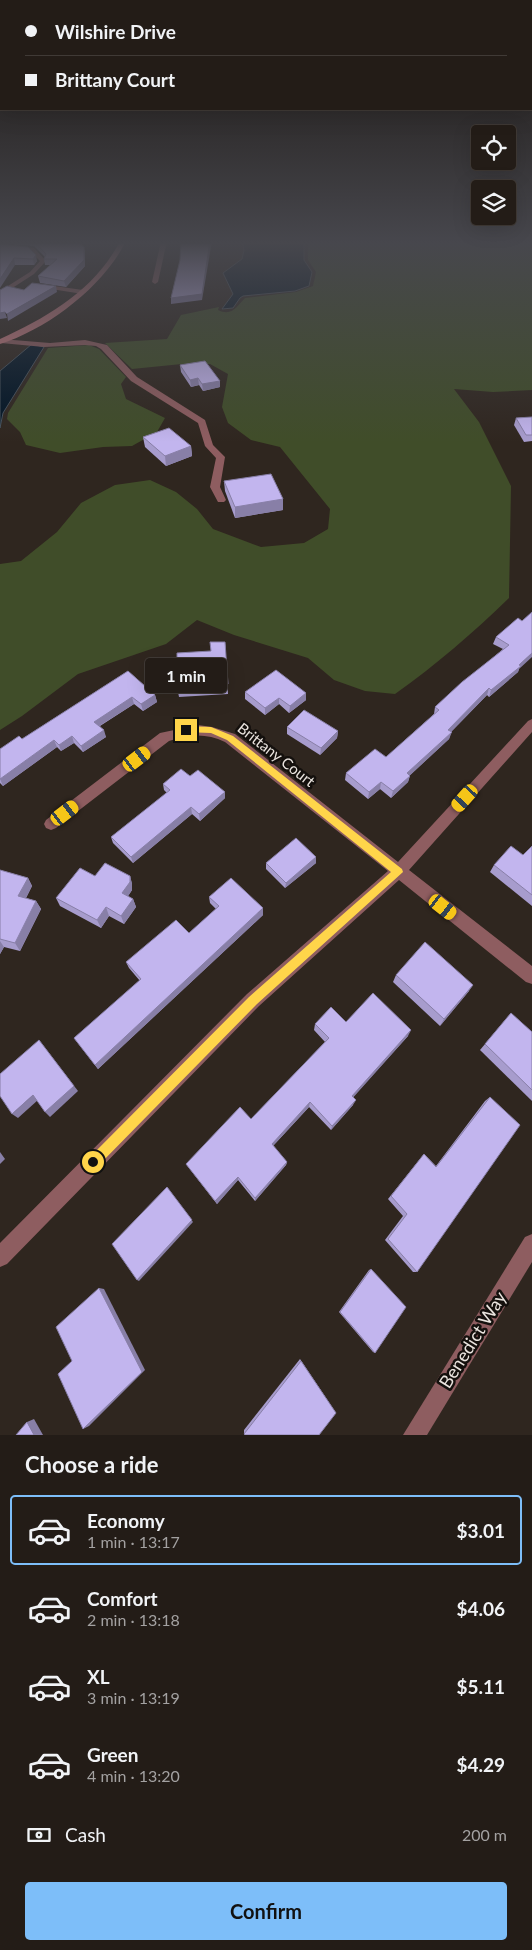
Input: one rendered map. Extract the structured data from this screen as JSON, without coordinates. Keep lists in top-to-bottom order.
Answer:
{
  "streets": {
    "street": ["Brittany Court", "Benedict Way"]
  },
  "page": {
    "banner": ["Wilshire Drive", "Brittany Court"],
    "bubble": "1 min",
    "heading": "Choose a ride",
    "list": [
      {
        "name": "Economy",
        "note": "1 min · 13:17",
        "value": "$3.01"
      },
      {
        "name": "Comfort",
        "note": "2 min · 13:18",
        "value": "$4.06"
      },
      {
        "name": "XL",
        "note": "3 min · 13:19",
        "value": "$5.11"
      },
      {
        "name": "Green",
        "note": "4 min · 13:20",
        "value": "$4.29"
      }
    ],
    "pay": ["Cash", "200 m"],
    "buttons": "Confirm"
  }
}
